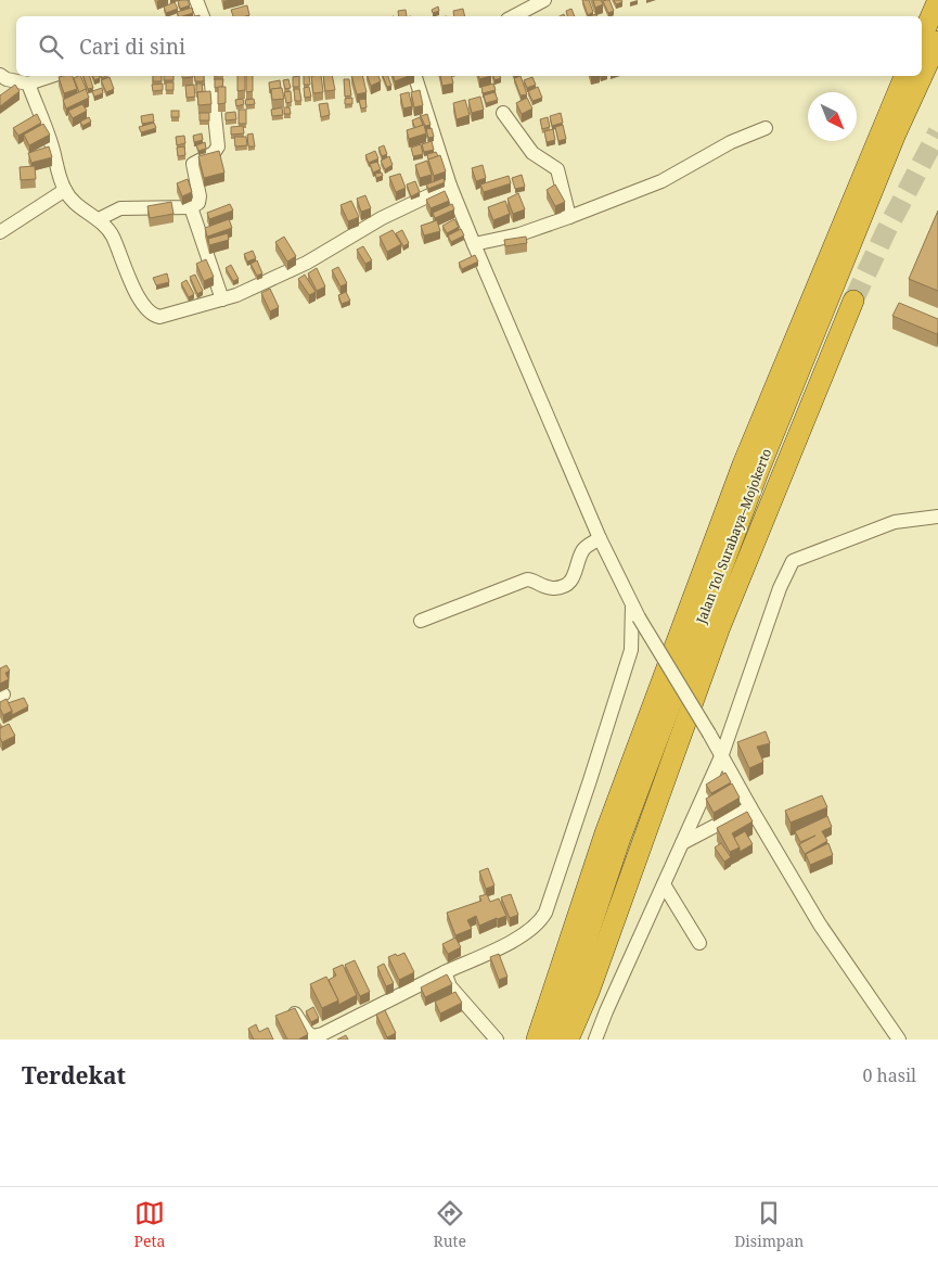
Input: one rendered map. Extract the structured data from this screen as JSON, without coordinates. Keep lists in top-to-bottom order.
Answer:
{
  "streets": {
    "highway": ["Jalan Tol Surabaya–Mojokerto"]
  },
  "north": "bottom right",
  "page": {
    "search": "Cari di sini",
    "heading": ["Terdekat", "0 hasil"],
    "nav": ["Peta", "Rute", "Disimpan"]
  }
}
